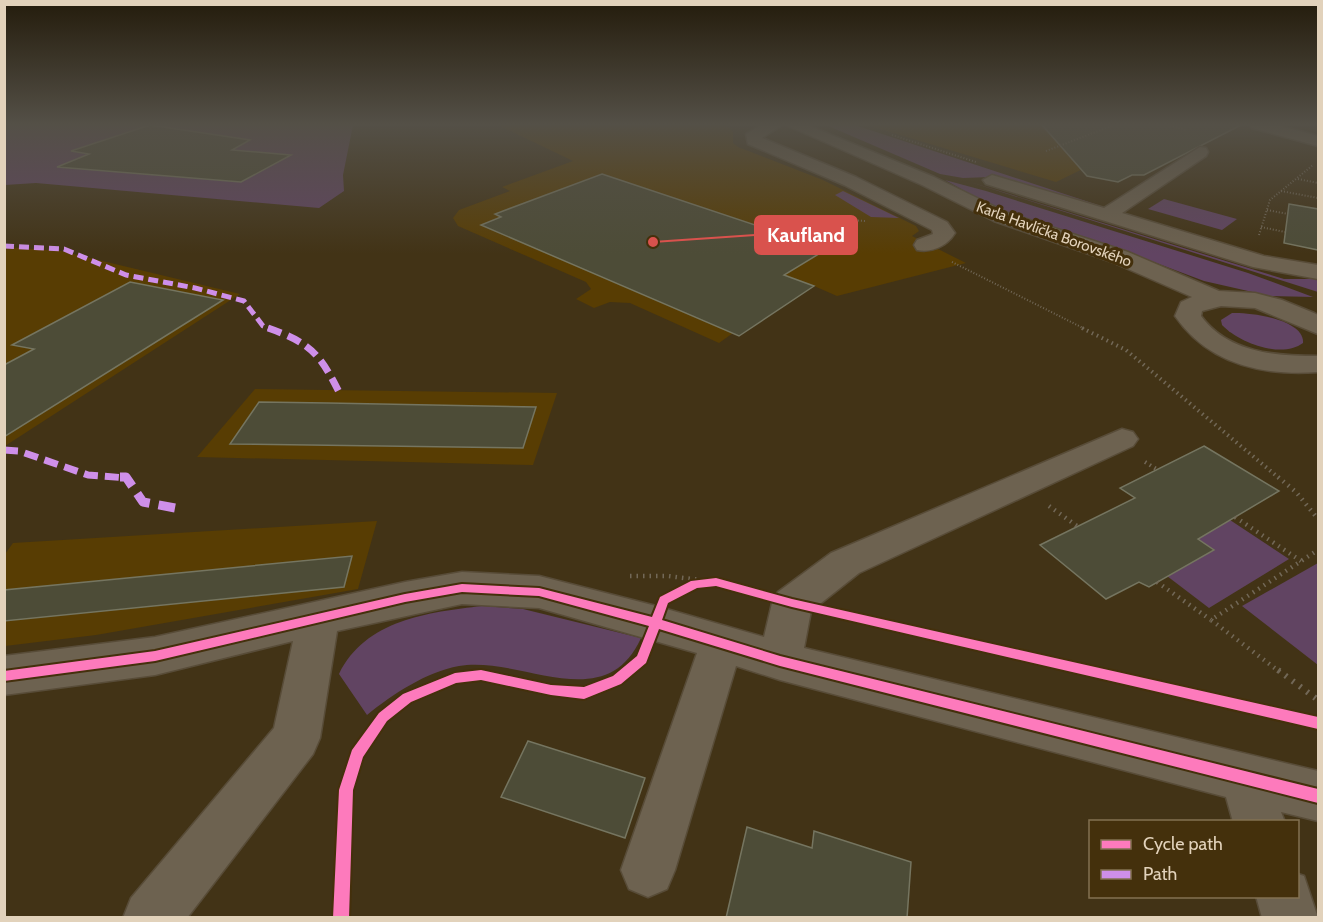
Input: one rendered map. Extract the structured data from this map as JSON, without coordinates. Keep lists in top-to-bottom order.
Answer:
{
  "streets": {
    "street": ["Karla Havlíčka Borovského"]
  },
  "places": ["Kaufland"],
  "legend": ["Cycle path", "Path"]
}
